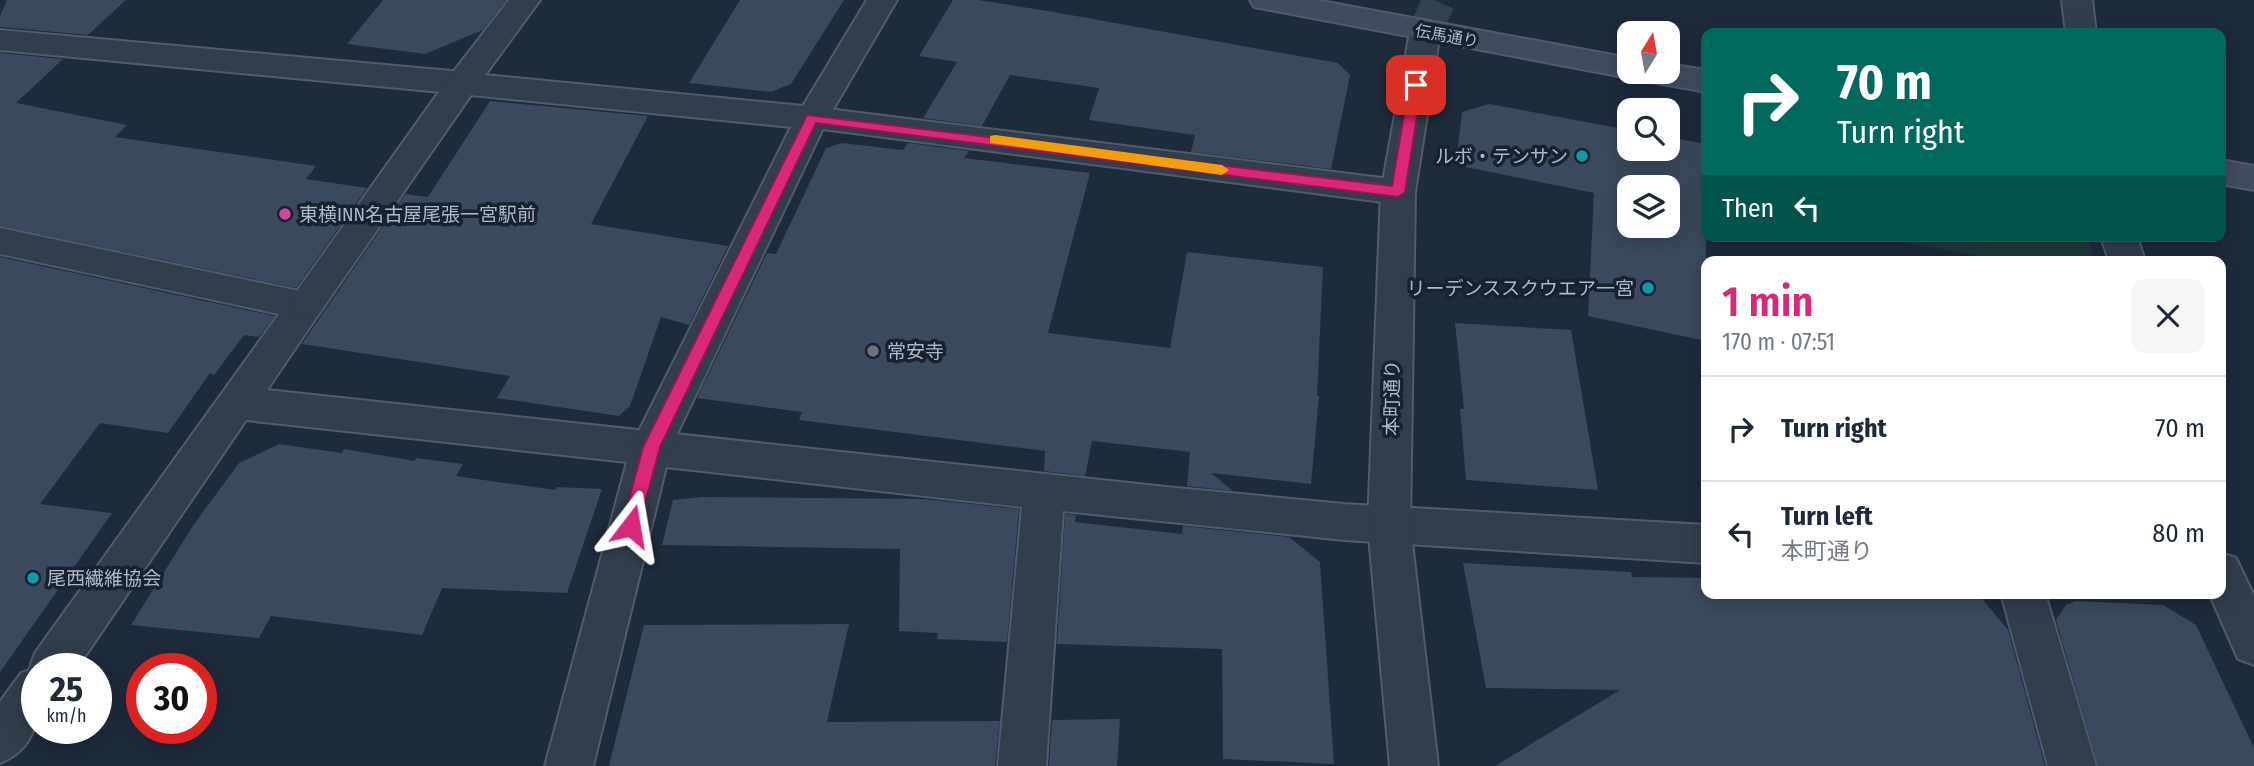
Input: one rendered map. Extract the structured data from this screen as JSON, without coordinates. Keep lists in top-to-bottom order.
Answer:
{
  "streets": {
    "main road": ["伝馬通り"],
    "street": ["本町通り"]
  },
  "crossings": [
    ["伝馬通り", "本町通り"]
  ],
  "places": [
    "ルボ・テンサン",
    "東横INN名古屋尾張一宮駅前",
    "リーデンススクウエア一宮",
    "常安寺",
    "尾西繊維協会"
  ],
  "north": "top",
  "page": {
    "turn": ["70 m", "Turn right"],
    "then": "Then",
    "heading": ["1 min", "170 m · 07:51"],
    "list": [
      {
        "name": "Turn right",
        "value": "70 m"
      },
      {
        "name": "Turn left",
        "note": "本町通り",
        "value": "80 m"
      }
    ],
    "speed": "25 km/h",
    "limit": "30"
  }
}
